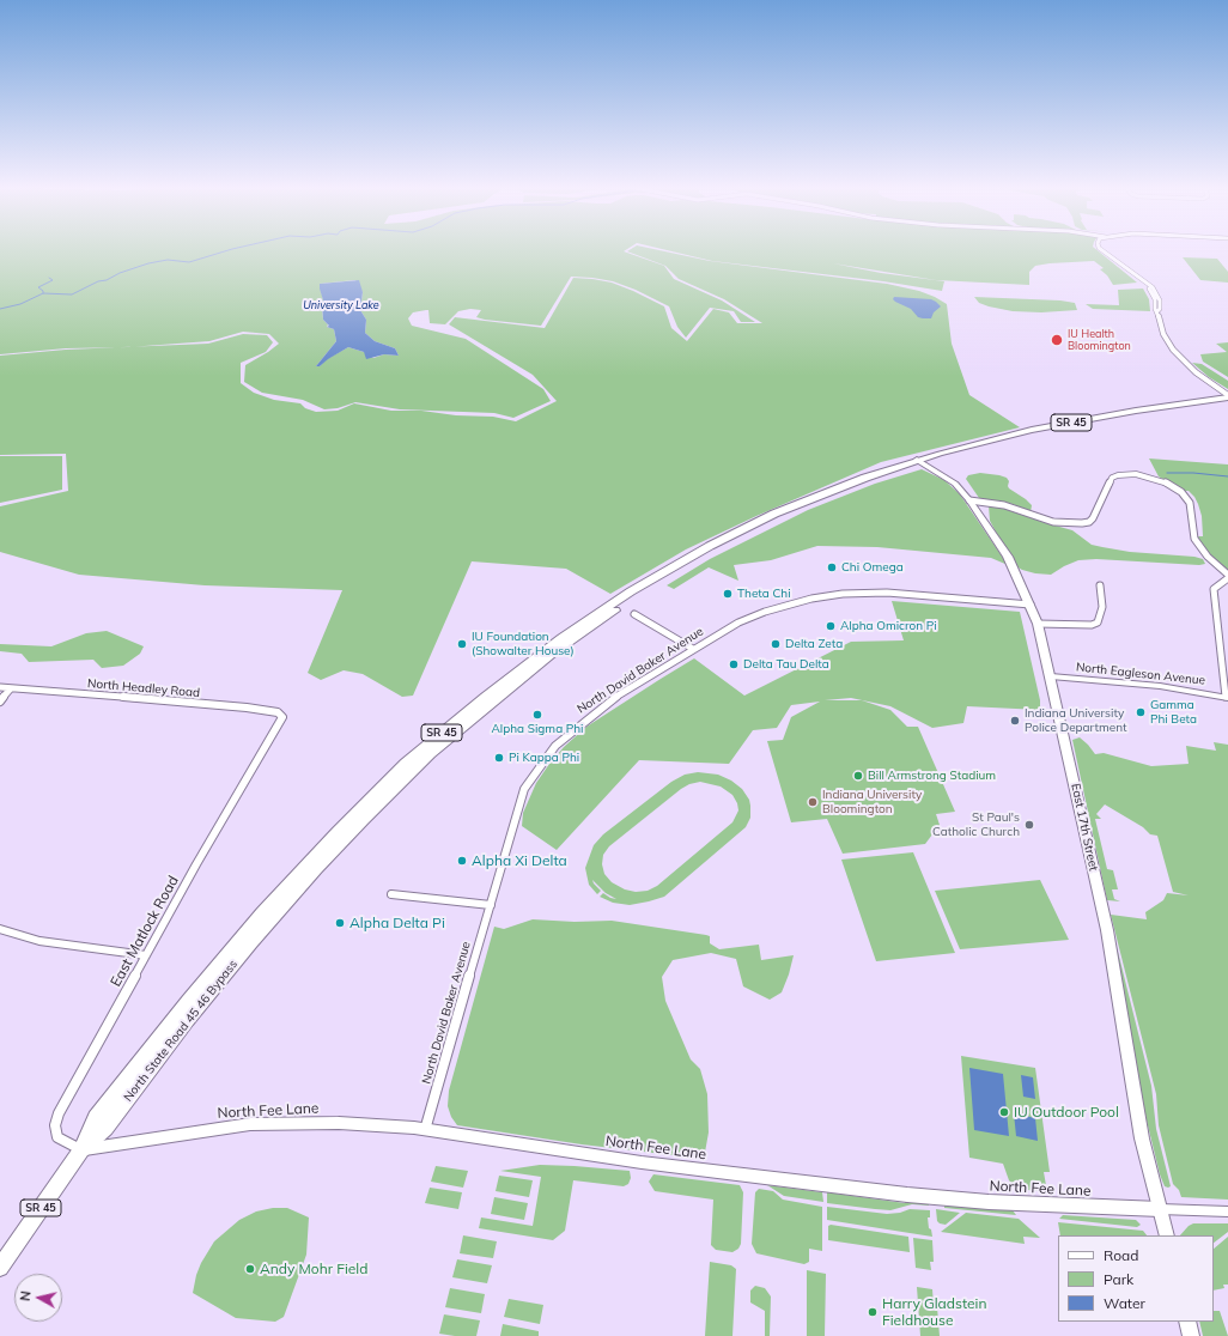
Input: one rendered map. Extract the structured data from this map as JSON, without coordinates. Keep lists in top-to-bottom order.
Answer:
{
  "streets": {
    "highway": ["SR 45", "North State Road 45 46 Bypass"],
    "main road": ["East 17th Street"],
    "street": [
      "North David Baker Avenue",
      "North Eagleson Avenue",
      "North Headley Road",
      "East Matlock Road",
      "North Fee Lane"
    ]
  },
  "crossings": [
    ["SR 45", "East 17th Street"],
    ["SR 45", "East Matlock Road"],
    ["SR 45", "North State Road 45 46 Bypass"],
    ["SR 45", "North Fee Lane"],
    ["North David Baker Avenue", "East 17th Street"],
    ["North David Baker Avenue", "North Fee Lane"],
    ["North Eagleson Avenue", "East 17th Street"],
    ["North Headley Road", "East Matlock Road"],
    ["East 17th Street", "North State Road 45 46 Bypass"],
    ["East 17th Street", "North Fee Lane"],
    ["East Matlock Road", "North State Road 45 46 Bypass"],
    ["East Matlock Road", "North Fee Lane"],
    ["North State Road 45 46 Bypass", "North Fee Lane"]
  ],
  "water": ["University Lake"],
  "places": [
    "IU Health Bloomington",
    "Chi Omega",
    "Theta Chi",
    "Alpha Omicron Pi",
    "IU Foundation (Showalter House)",
    "Delta Zeta",
    "Delta Tau Delta",
    "Gamma Phi Beta",
    "Alpha Sigma Phi",
    "Indiana University Police Department",
    "Pi Kappa Phi",
    "Bill Armstrong Stadium",
    "Indiana University Bloomington",
    "St Paul's Catholic Church",
    "Alpha Xi Delta",
    "Alpha Delta Pi",
    "IU Outdoor Pool",
    "Andy Mohr Field",
    "Harry Gladstein Fieldhouse"
  ],
  "legend": ["Road", "Park", "Water"],
  "north": "left"
}
